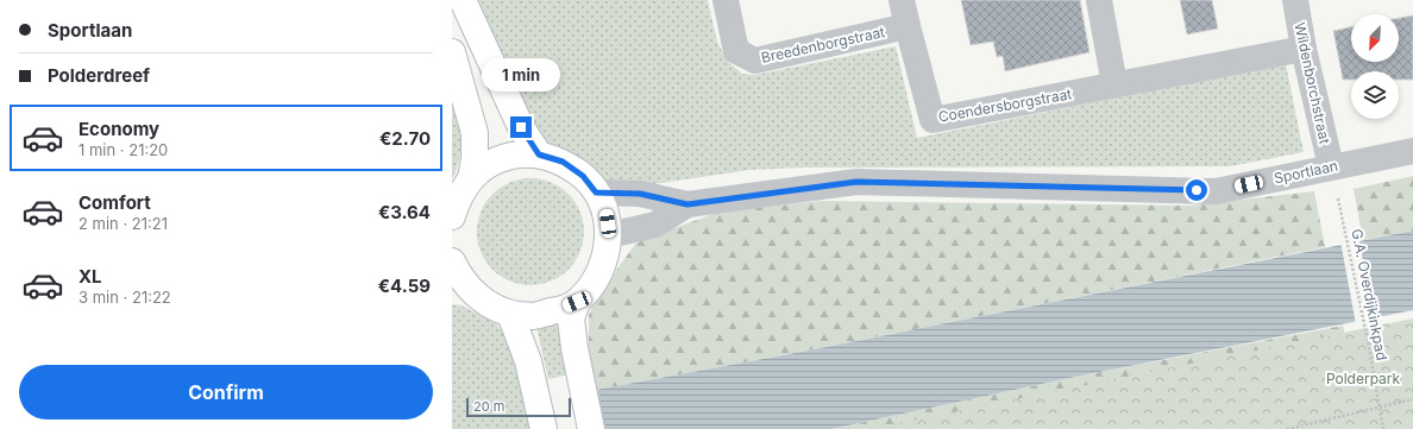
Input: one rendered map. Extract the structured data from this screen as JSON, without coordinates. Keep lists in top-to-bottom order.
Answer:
{
  "streets": {
    "street": [
      "Breedenborgstraat",
      "Wildenborchstraat",
      "Coendersborgstraat",
      "Sportlaan"
    ],
    "path": ["G.A. Overdijkinkpad"]
  },
  "crossings": [
    ["Breedenborgstraat", "Coendersborgstraat"],
    ["Wildenborchstraat", "Coendersborgstraat"],
    ["Wildenborchstraat", "Sportlaan"]
  ],
  "parks": ["Polderpark"],
  "scale_bar": "20 m",
  "north": "bottom left",
  "page": {
    "banner": ["Sportlaan", "Polderdreef"],
    "bubble": "1 min",
    "list": [
      {
        "name": "Economy",
        "note": "1 min · 21:20",
        "value": "€2.70"
      },
      {
        "name": "Comfort",
        "note": "2 min · 21:21",
        "value": "€3.64"
      },
      {
        "name": "XL",
        "note": "3 min · 21:22",
        "value": "€4.59"
      }
    ],
    "buttons": "Confirm",
    "scale": "20 m"
  }
}
